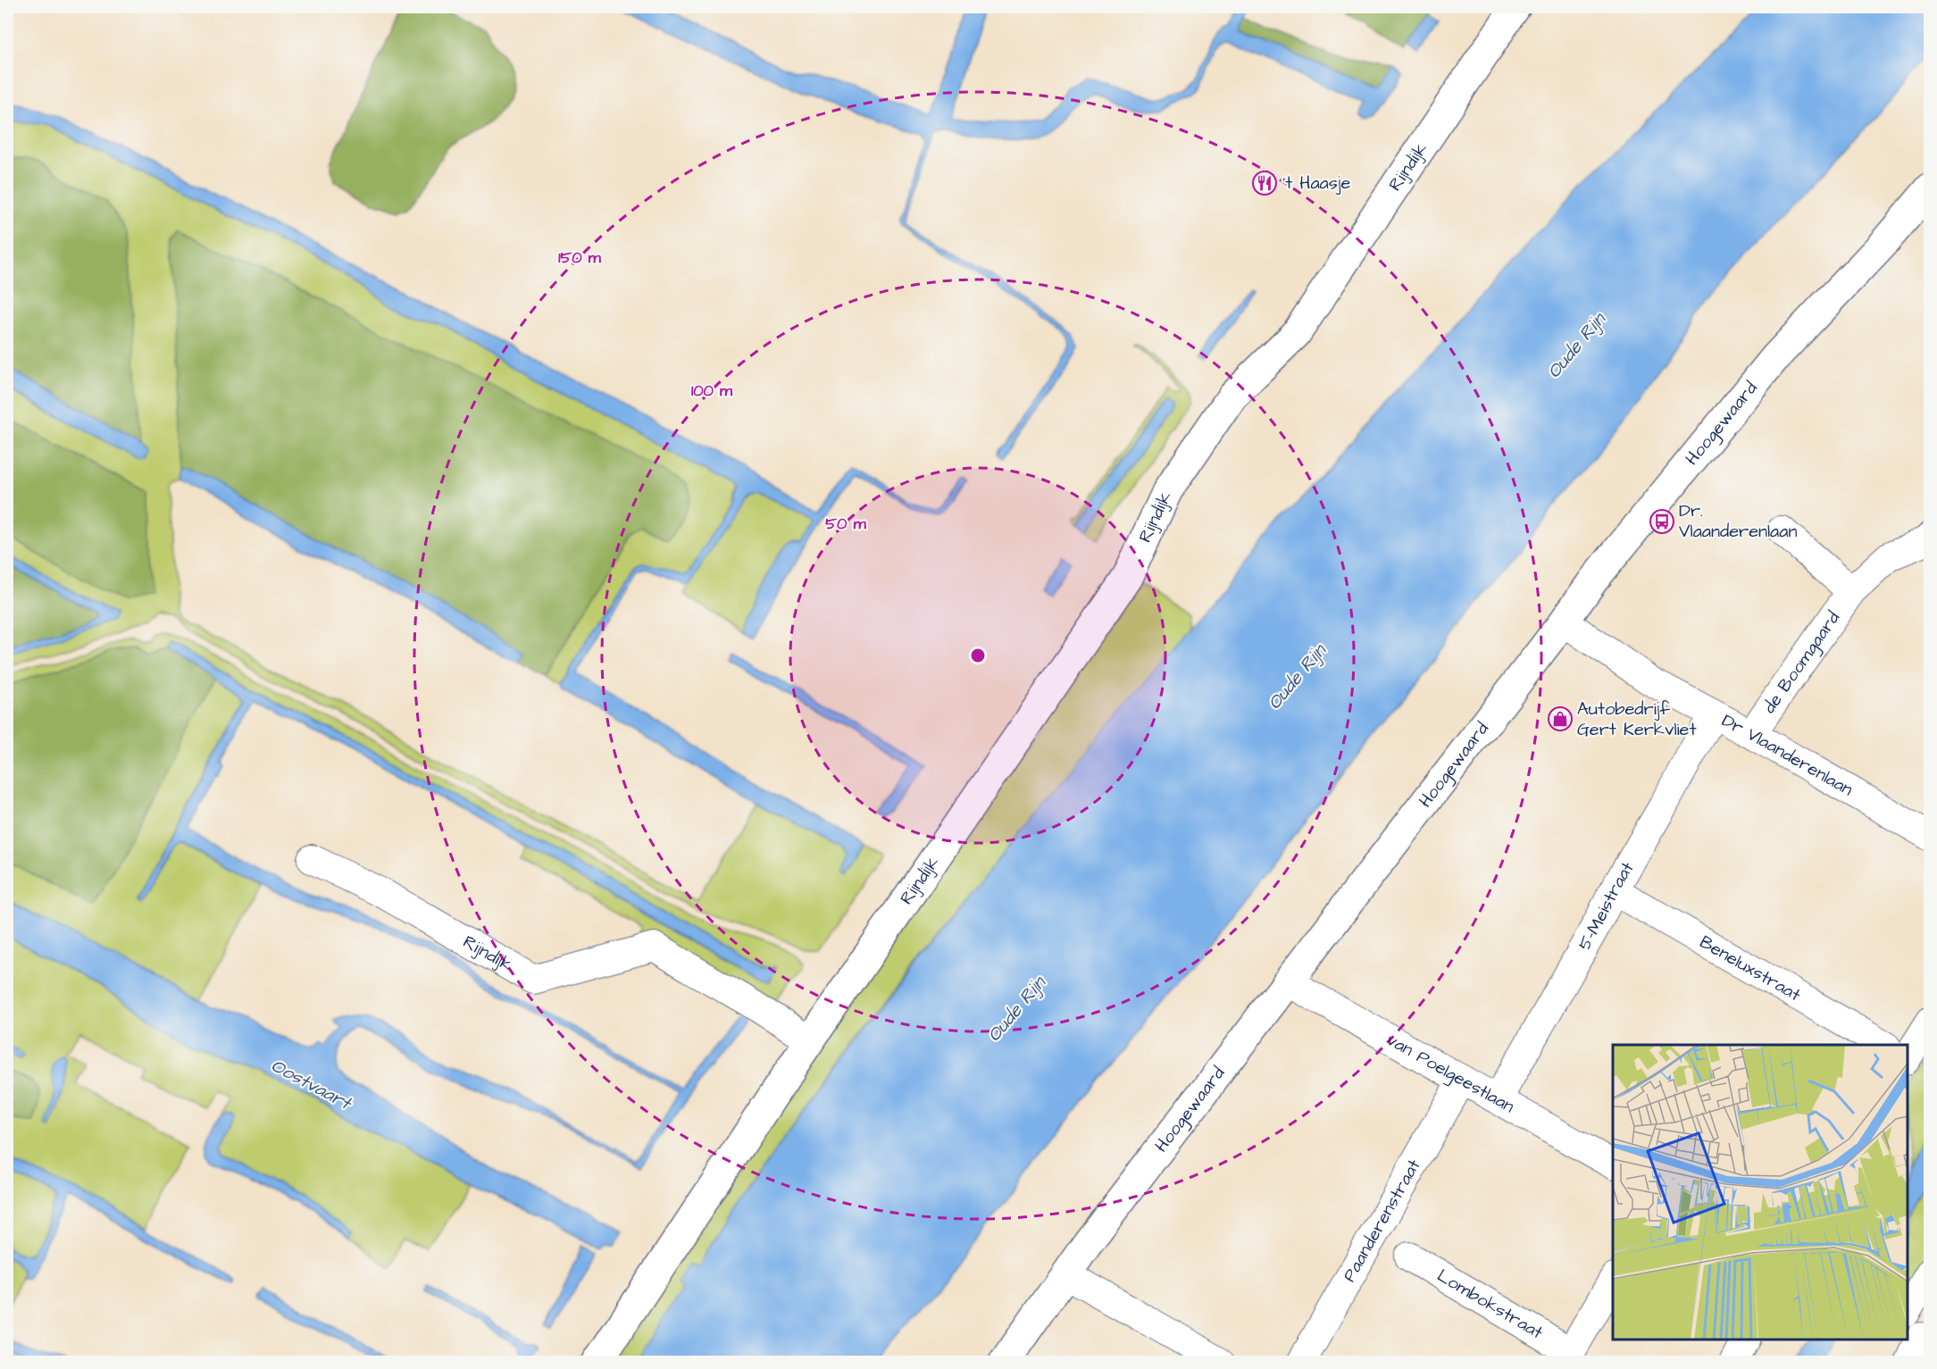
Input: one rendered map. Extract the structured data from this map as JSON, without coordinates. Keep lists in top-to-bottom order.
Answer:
{
  "streets": {
    "main road": ["Rijndijk", "Hoogewaard"],
    "street": [
      "de Boomgaard",
      "Dr Vlaanderenlaan",
      "5-Meistraat",
      "Beneluxstraat",
      "van Poelgeestlaan",
      "Paanderenstraat",
      "Lombokstraat"
    ]
  },
  "crossings": [
    ["Hoogewaard", "Dr Vlaanderenlaan"],
    ["Hoogewaard", "van Poelgeestlaan"],
    ["de Boomgaard", "Dr Vlaanderenlaan"],
    ["Dr Vlaanderenlaan", "5-Meistraat"],
    ["5-Meistraat", "Beneluxstraat"],
    ["5-Meistraat", "van Poelgeestlaan"],
    ["van Poelgeestlaan", "Paanderenstraat"]
  ],
  "water": ["Oude Rijn", "Oostvaart"],
  "places": {
    "restaurant": ["'t Haasje"],
    "bus stop": ["Dr. Vlaanderenlaan"],
    "shop": ["Autobedrijf Gert Kerkvliet"]
  },
  "rings": ["150 m", "100 m", "50 m"]
}
